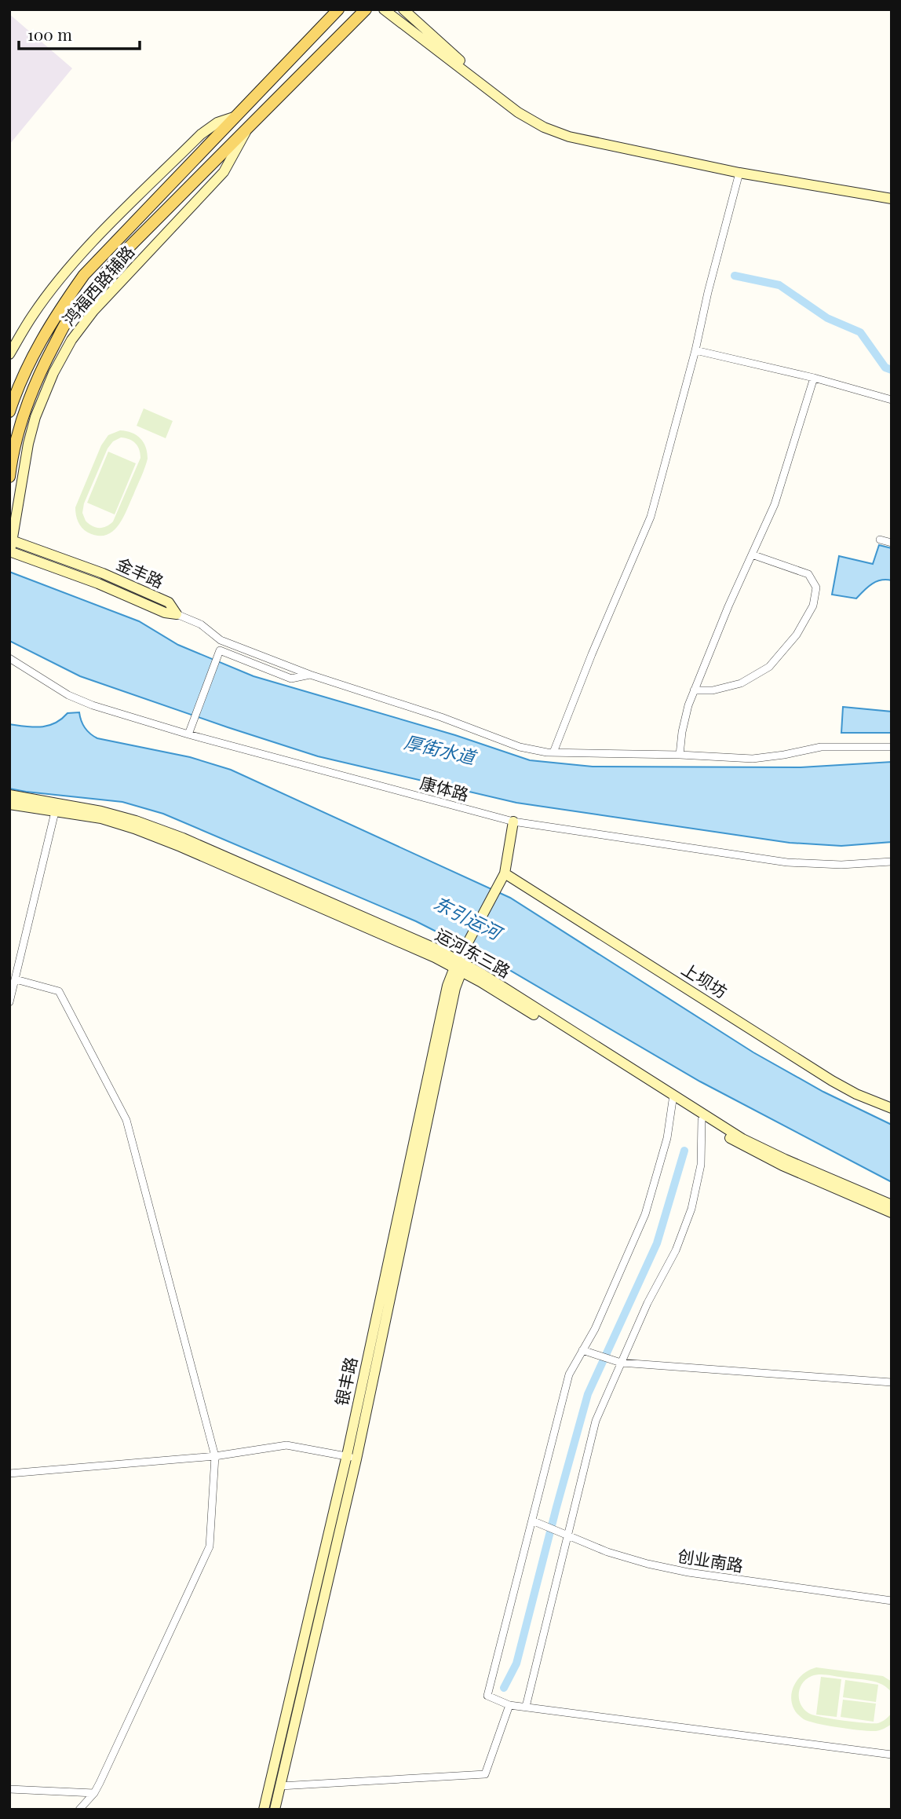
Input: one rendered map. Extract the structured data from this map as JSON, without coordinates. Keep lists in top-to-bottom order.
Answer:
{
  "streets": {
    "street": [
      "鸿福西路辅路",
      "金丰路",
      "康体路",
      "运河东三路",
      "上坝坊",
      "银丰路",
      "创业南路"
    ]
  },
  "crossings": [
    ["鸿福西路辅路", "金丰路"],
    ["康体路", "银丰路"],
    ["运河东三路", "银丰路"],
    ["上坝坊", "银丰路"]
  ],
  "water": ["厚街水道", "东引运河"],
  "scale_bar": "100 m"
}
